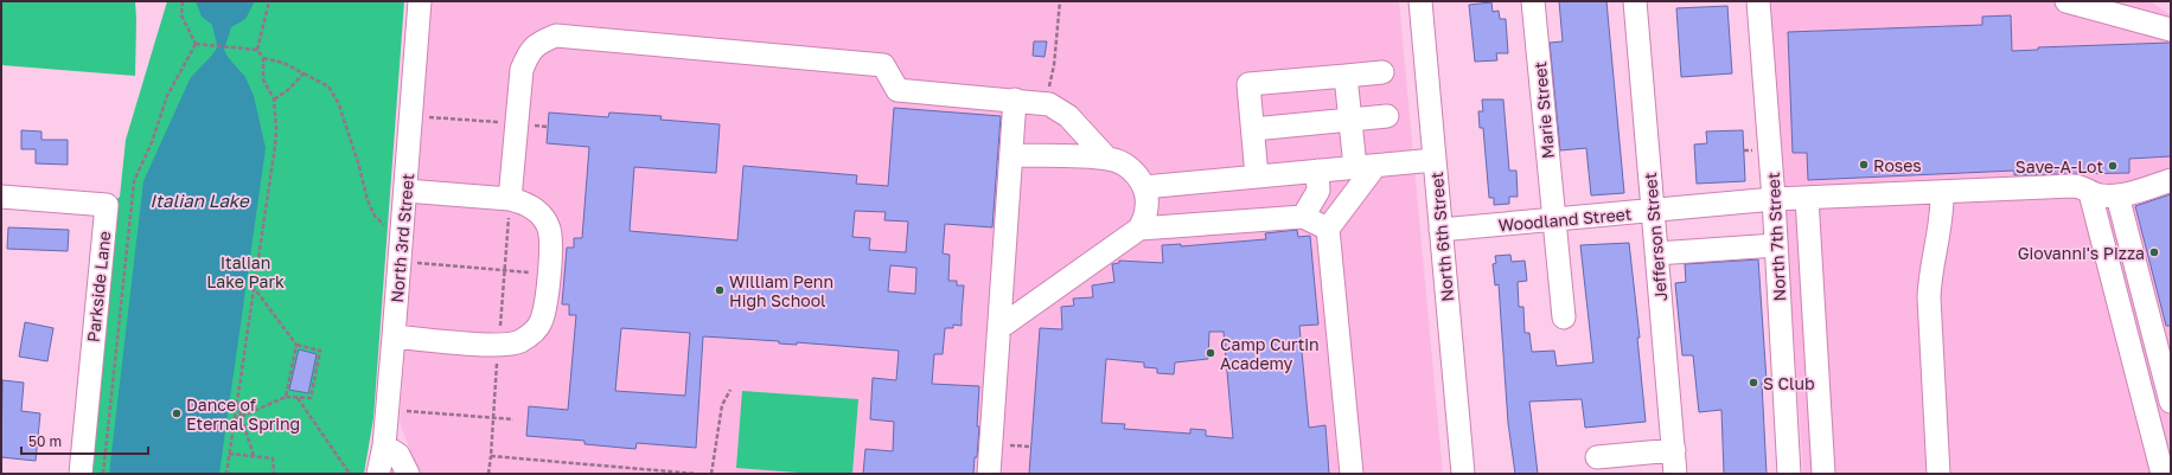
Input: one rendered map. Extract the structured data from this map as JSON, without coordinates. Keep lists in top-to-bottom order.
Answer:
{
  "streets": {
    "street": [
      "Marie Street",
      "Woodland Street",
      "North 6th Street",
      "Jefferson Street",
      "North 7th Street",
      "North 3rd Street",
      "Parkside Lane"
    ]
  },
  "crossings": [
    ["Marie Street", "Woodland Street"],
    ["Woodland Street", "North 6th Street"],
    ["Woodland Street", "Jefferson Street"],
    ["Woodland Street", "North 7th Street"]
  ],
  "water": ["Italian Lake"],
  "parks": ["Italian Lake Park"],
  "places": [
    "Roses",
    "Save-A-Lot",
    "Giovanni's Pizza",
    "William Penn High School",
    "Camp Curtin Academy",
    "S Club",
    "Dance of Eternal Spring"
  ],
  "scale_bar": "50 m"
}
